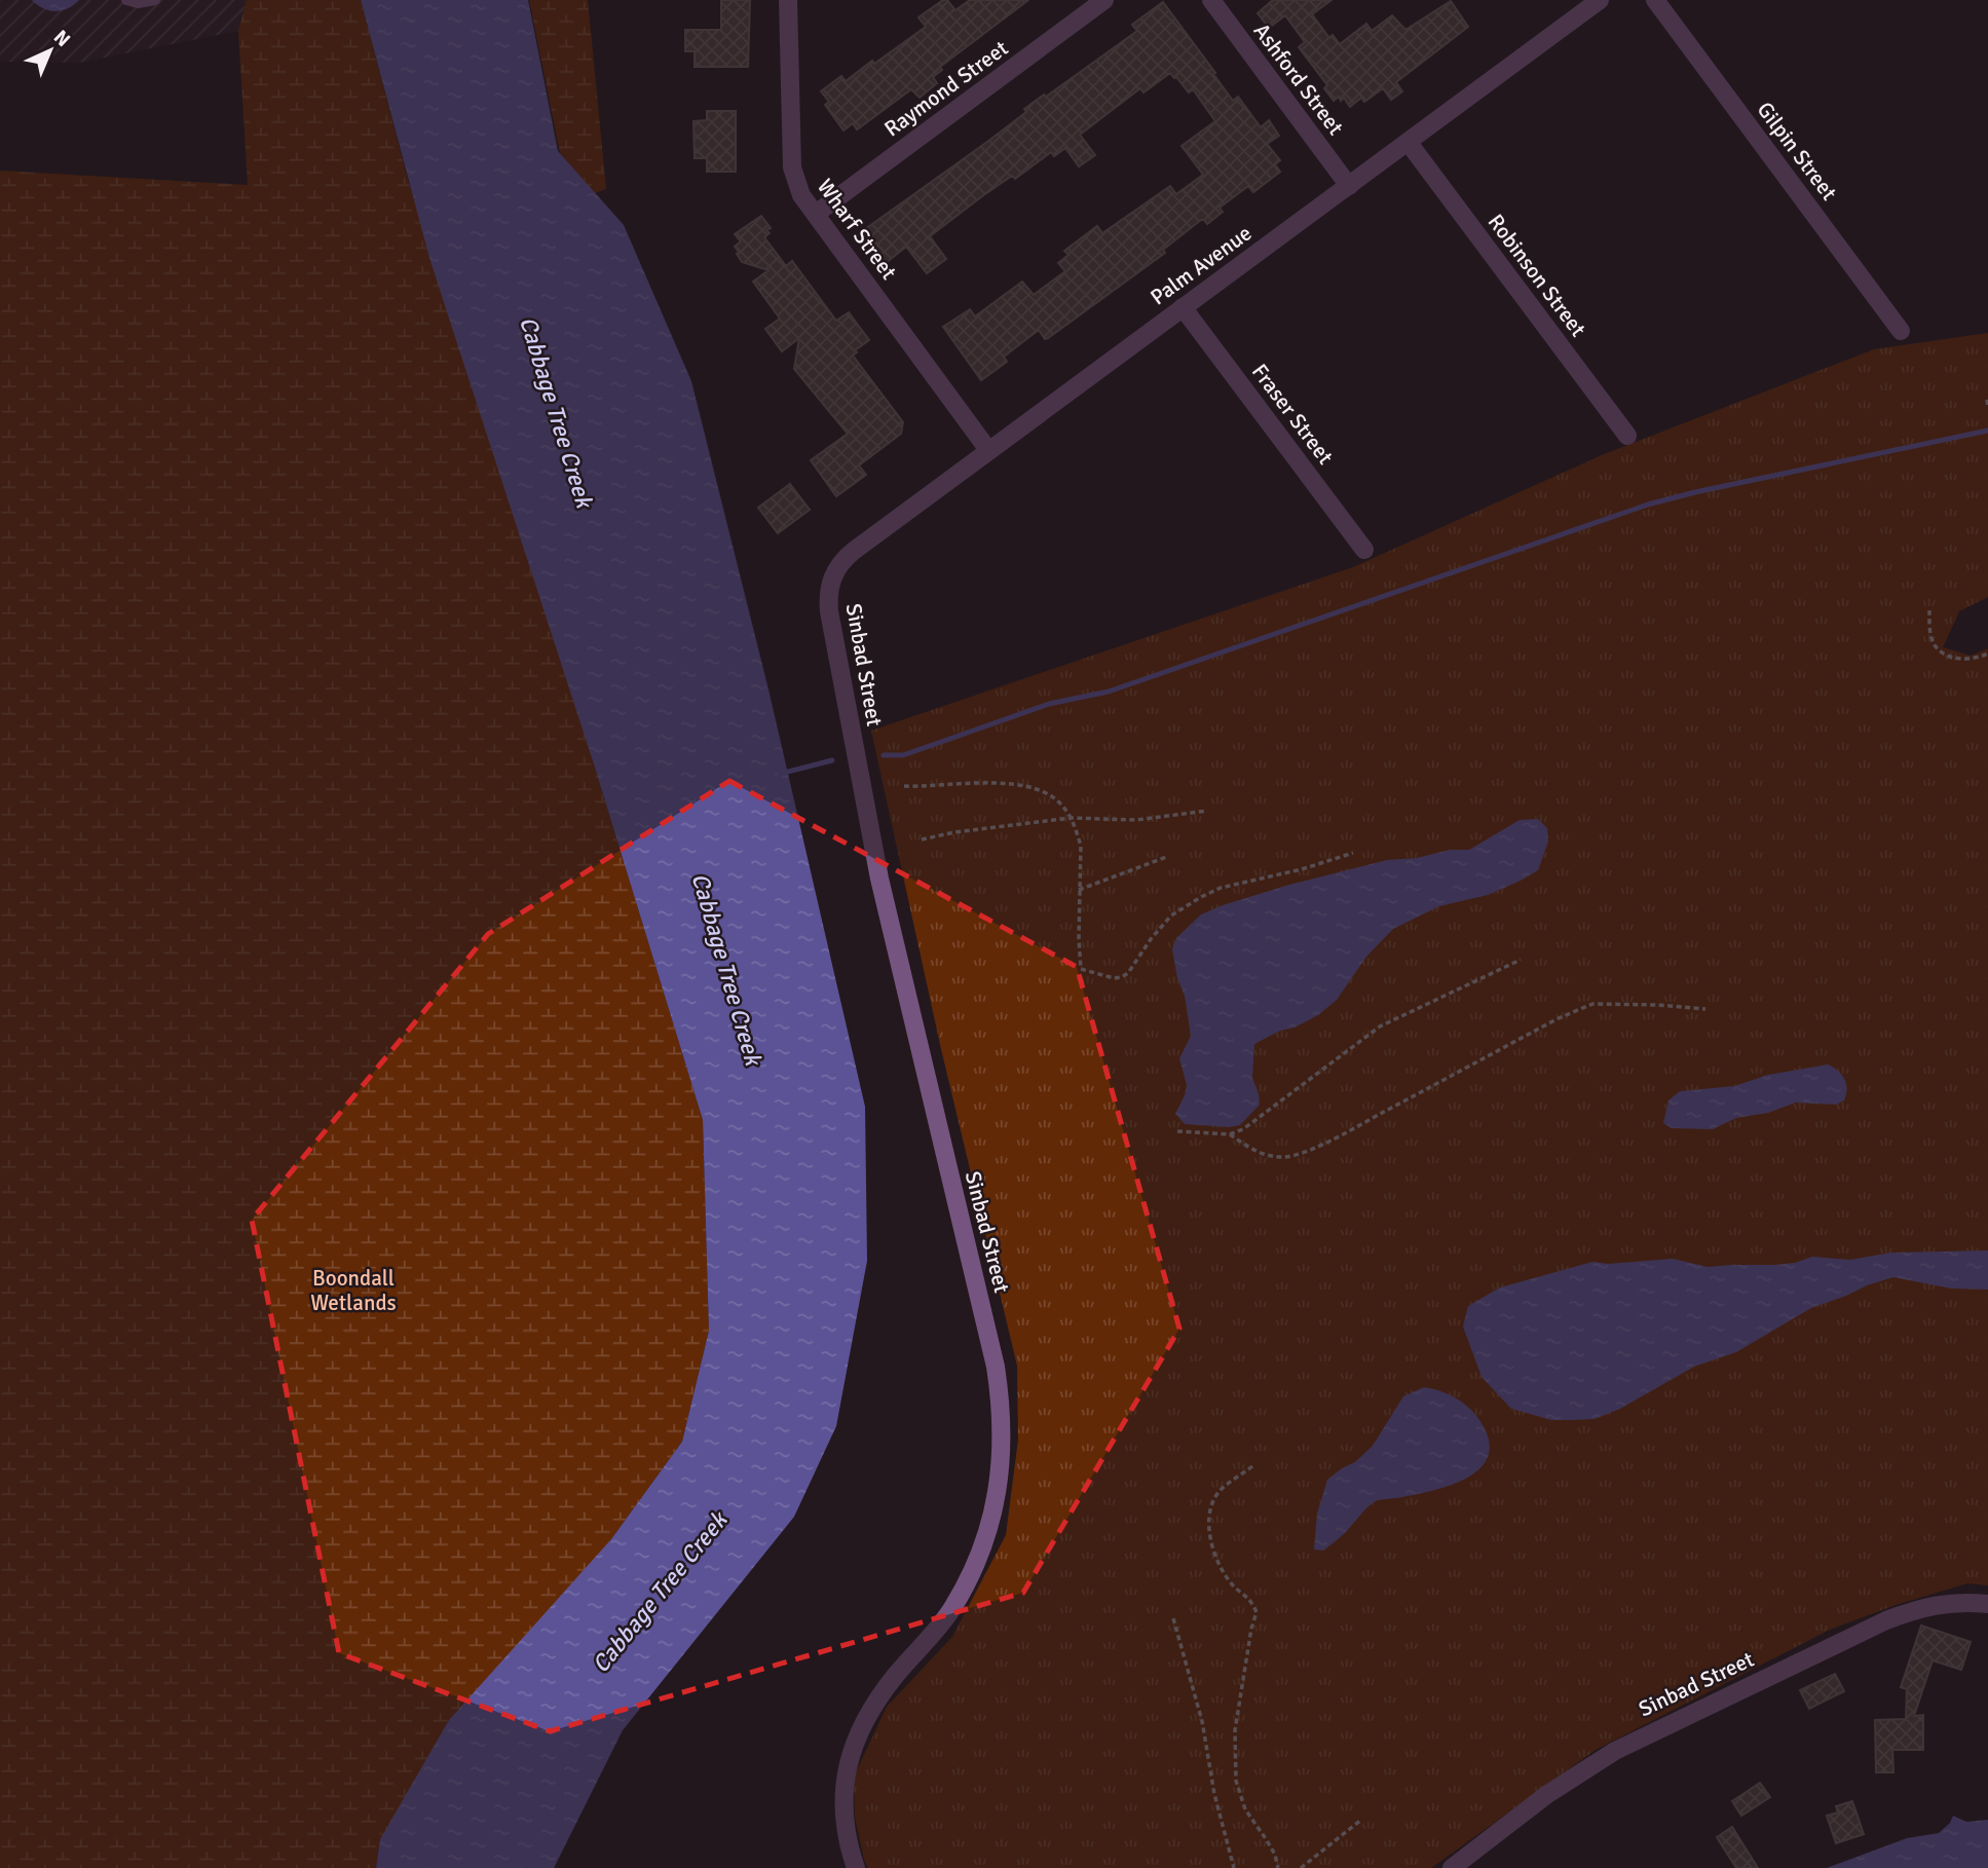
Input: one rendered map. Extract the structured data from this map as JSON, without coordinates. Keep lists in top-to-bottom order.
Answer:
{
  "streets": {
    "street": [
      "Ashford Street",
      "Raymond Street",
      "Gilpin Street",
      "Wharf Street",
      "Palm Avenue",
      "Robinson Street",
      "Fraser Street",
      "Sinbad Street"
    ]
  },
  "crossings": [
    ["Ashford Street", "Palm Avenue"],
    ["Raymond Street", "Wharf Street"],
    ["Wharf Street", "Palm Avenue"],
    ["Palm Avenue", "Robinson Street"],
    ["Palm Avenue", "Fraser Street"],
    ["Palm Avenue", "Sinbad Street"]
  ],
  "water": ["Cabbage Tree Creek"],
  "parks": ["Boondall Wetlands"],
  "north": "top right"
}
